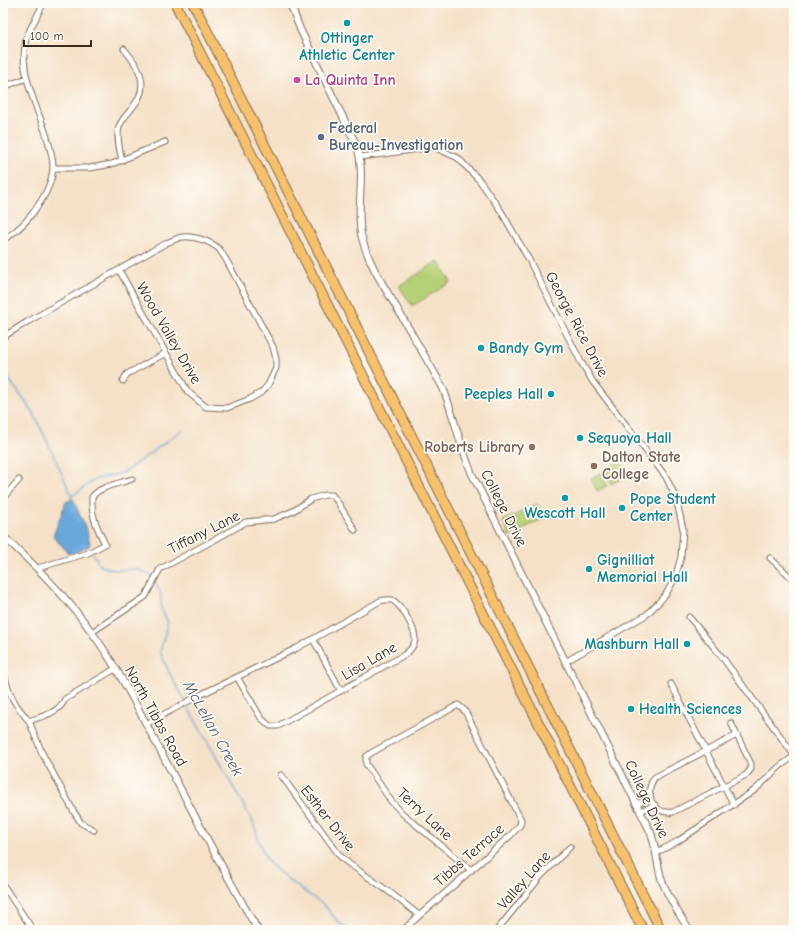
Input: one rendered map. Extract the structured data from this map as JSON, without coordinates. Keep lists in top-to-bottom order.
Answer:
{
  "streets": {
    "street": [
      "George Rice Drive",
      "Wood Valley Drive",
      "College Drive",
      "Tiffany Lane",
      "Lisa Lane",
      "North Tibbs Road",
      "Terry Lane",
      "Esther Drive",
      "Tibbs Terrace",
      "Valley Lane"
    ]
  },
  "crossings": [
    ["George Rice Drive", "College Drive"],
    ["Tiffany Lane", "North Tibbs Road"],
    ["Lisa Lane", "North Tibbs Road"],
    ["Terry Lane", "Tibbs Terrace"],
    ["Esther Drive", "Tibbs Terrace"]
  ],
  "water": ["McLellan Creek"],
  "places": [
    "Ottinger Athletic Center",
    "La Quinta Inn",
    "Federal Bureau-Investigation",
    "Bandy Gym",
    "Peeples Hall",
    "Sequoya Hall",
    "Roberts Library",
    "Dalton State College",
    "Wescott Hall",
    "Pope Student Center",
    "Gignilliat Memorial Hall",
    "Mashburn Hall",
    "Health Sciences"
  ],
  "scale_bar": "100 m"
}
